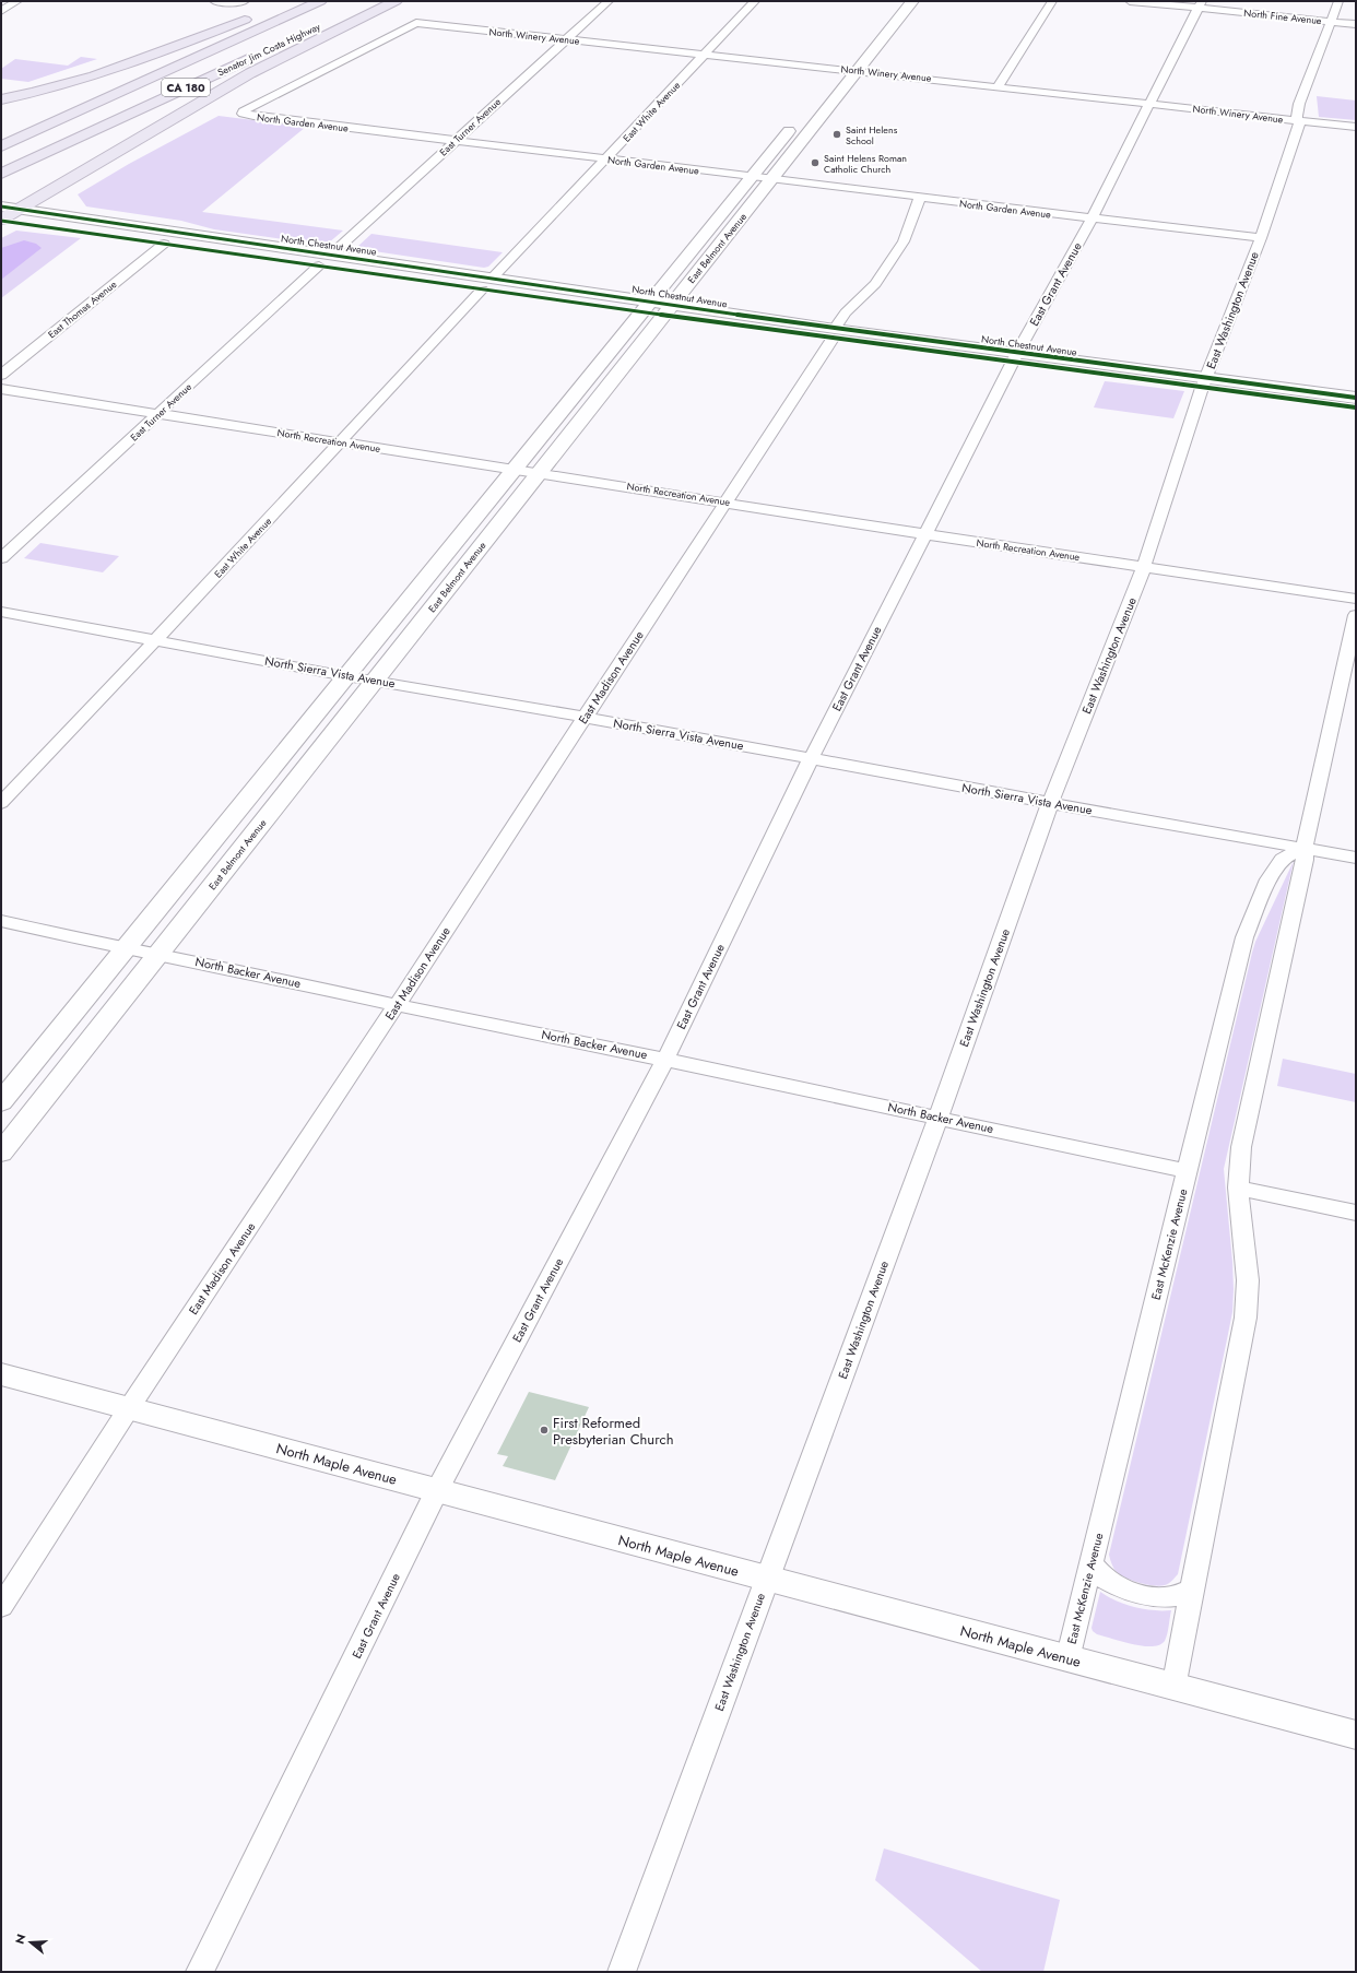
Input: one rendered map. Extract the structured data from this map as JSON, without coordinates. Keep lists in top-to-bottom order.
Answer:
{
  "streets": {
    "highway": ["Senator Jim Costa Highway", "CA 180"],
    "main road": ["North Chestnut Avenue", "East Belmont Avenue", "North Maple Avenue"],
    "street": [
      "North Fine Avenue",
      "North Winery Avenue",
      "East White Avenue",
      "North Garden Avenue",
      "East Turner Avenue",
      "East Grant Avenue",
      "East Thomas Avenue",
      "East Washington Avenue",
      "North Recreation Avenue",
      "North Sierra Vista Avenue",
      "East Madison Avenue",
      "North Backer Avenue",
      "East McKenzie Avenue"
    ]
  },
  "crossings": [
    ["North Fine Avenue", "East Grant Avenue"],
    ["North Fine Avenue", "East Washington Avenue"],
    ["North Winery Avenue", "East White Avenue"],
    ["North Winery Avenue", "North Garden Avenue"],
    ["North Winery Avenue", "East Turner Avenue"],
    ["North Winery Avenue", "East Belmont Avenue"],
    ["North Winery Avenue", "East Grant Avenue"],
    ["North Winery Avenue", "East Washington Avenue"],
    ["East White Avenue", "North Garden Avenue"],
    ["East White Avenue", "North Chestnut Avenue"],
    ["East White Avenue", "North Recreation Avenue"],
    ["East White Avenue", "North Sierra Vista Avenue"],
    ["North Garden Avenue", "East Turner Avenue"],
    ["North Garden Avenue", "East Belmont Avenue"],
    ["North Garden Avenue", "East Grant Avenue"],
    ["North Garden Avenue", "East Washington Avenue"],
    ["North Garden Avenue", "East Madison Avenue"],
    ["East Turner Avenue", "North Chestnut Avenue"],
    ["East Turner Avenue", "North Recreation Avenue"],
    ["North Chestnut Avenue", "East Belmont Avenue"],
    ["North Chestnut Avenue", "East Grant Avenue"],
    ["North Chestnut Avenue", "East Thomas Avenue"],
    ["North Chestnut Avenue", "East Washington Avenue"],
    ["North Chestnut Avenue", "East Madison Avenue"],
    ["East Belmont Avenue", "North Recreation Avenue"],
    ["East Belmont Avenue", "North Sierra Vista Avenue"],
    ["East Belmont Avenue", "North Backer Avenue"],
    ["East Grant Avenue", "North Recreation Avenue"],
    ["East Grant Avenue", "North Sierra Vista Avenue"],
    ["East Grant Avenue", "North Backer Avenue"],
    ["East Grant Avenue", "North Maple Avenue"],
    ["East Washington Avenue", "North Recreation Avenue"],
    ["East Washington Avenue", "North Sierra Vista Avenue"],
    ["East Washington Avenue", "North Backer Avenue"],
    ["East Washington Avenue", "North Maple Avenue"],
    ["North Recreation Avenue", "East Madison Avenue"],
    ["North Sierra Vista Avenue", "East Madison Avenue"],
    ["North Sierra Vista Avenue", "East McKenzie Avenue"],
    ["East Madison Avenue", "North Backer Avenue"],
    ["East Madison Avenue", "North Maple Avenue"],
    ["North Backer Avenue", "East McKenzie Avenue"],
    ["East McKenzie Avenue", "North Maple Avenue"]
  ],
  "places": ["Saint Helens School", "Saint Helens Roman Catholic Church", "First Reformed Presbyterian Church"],
  "north": "left"
}
